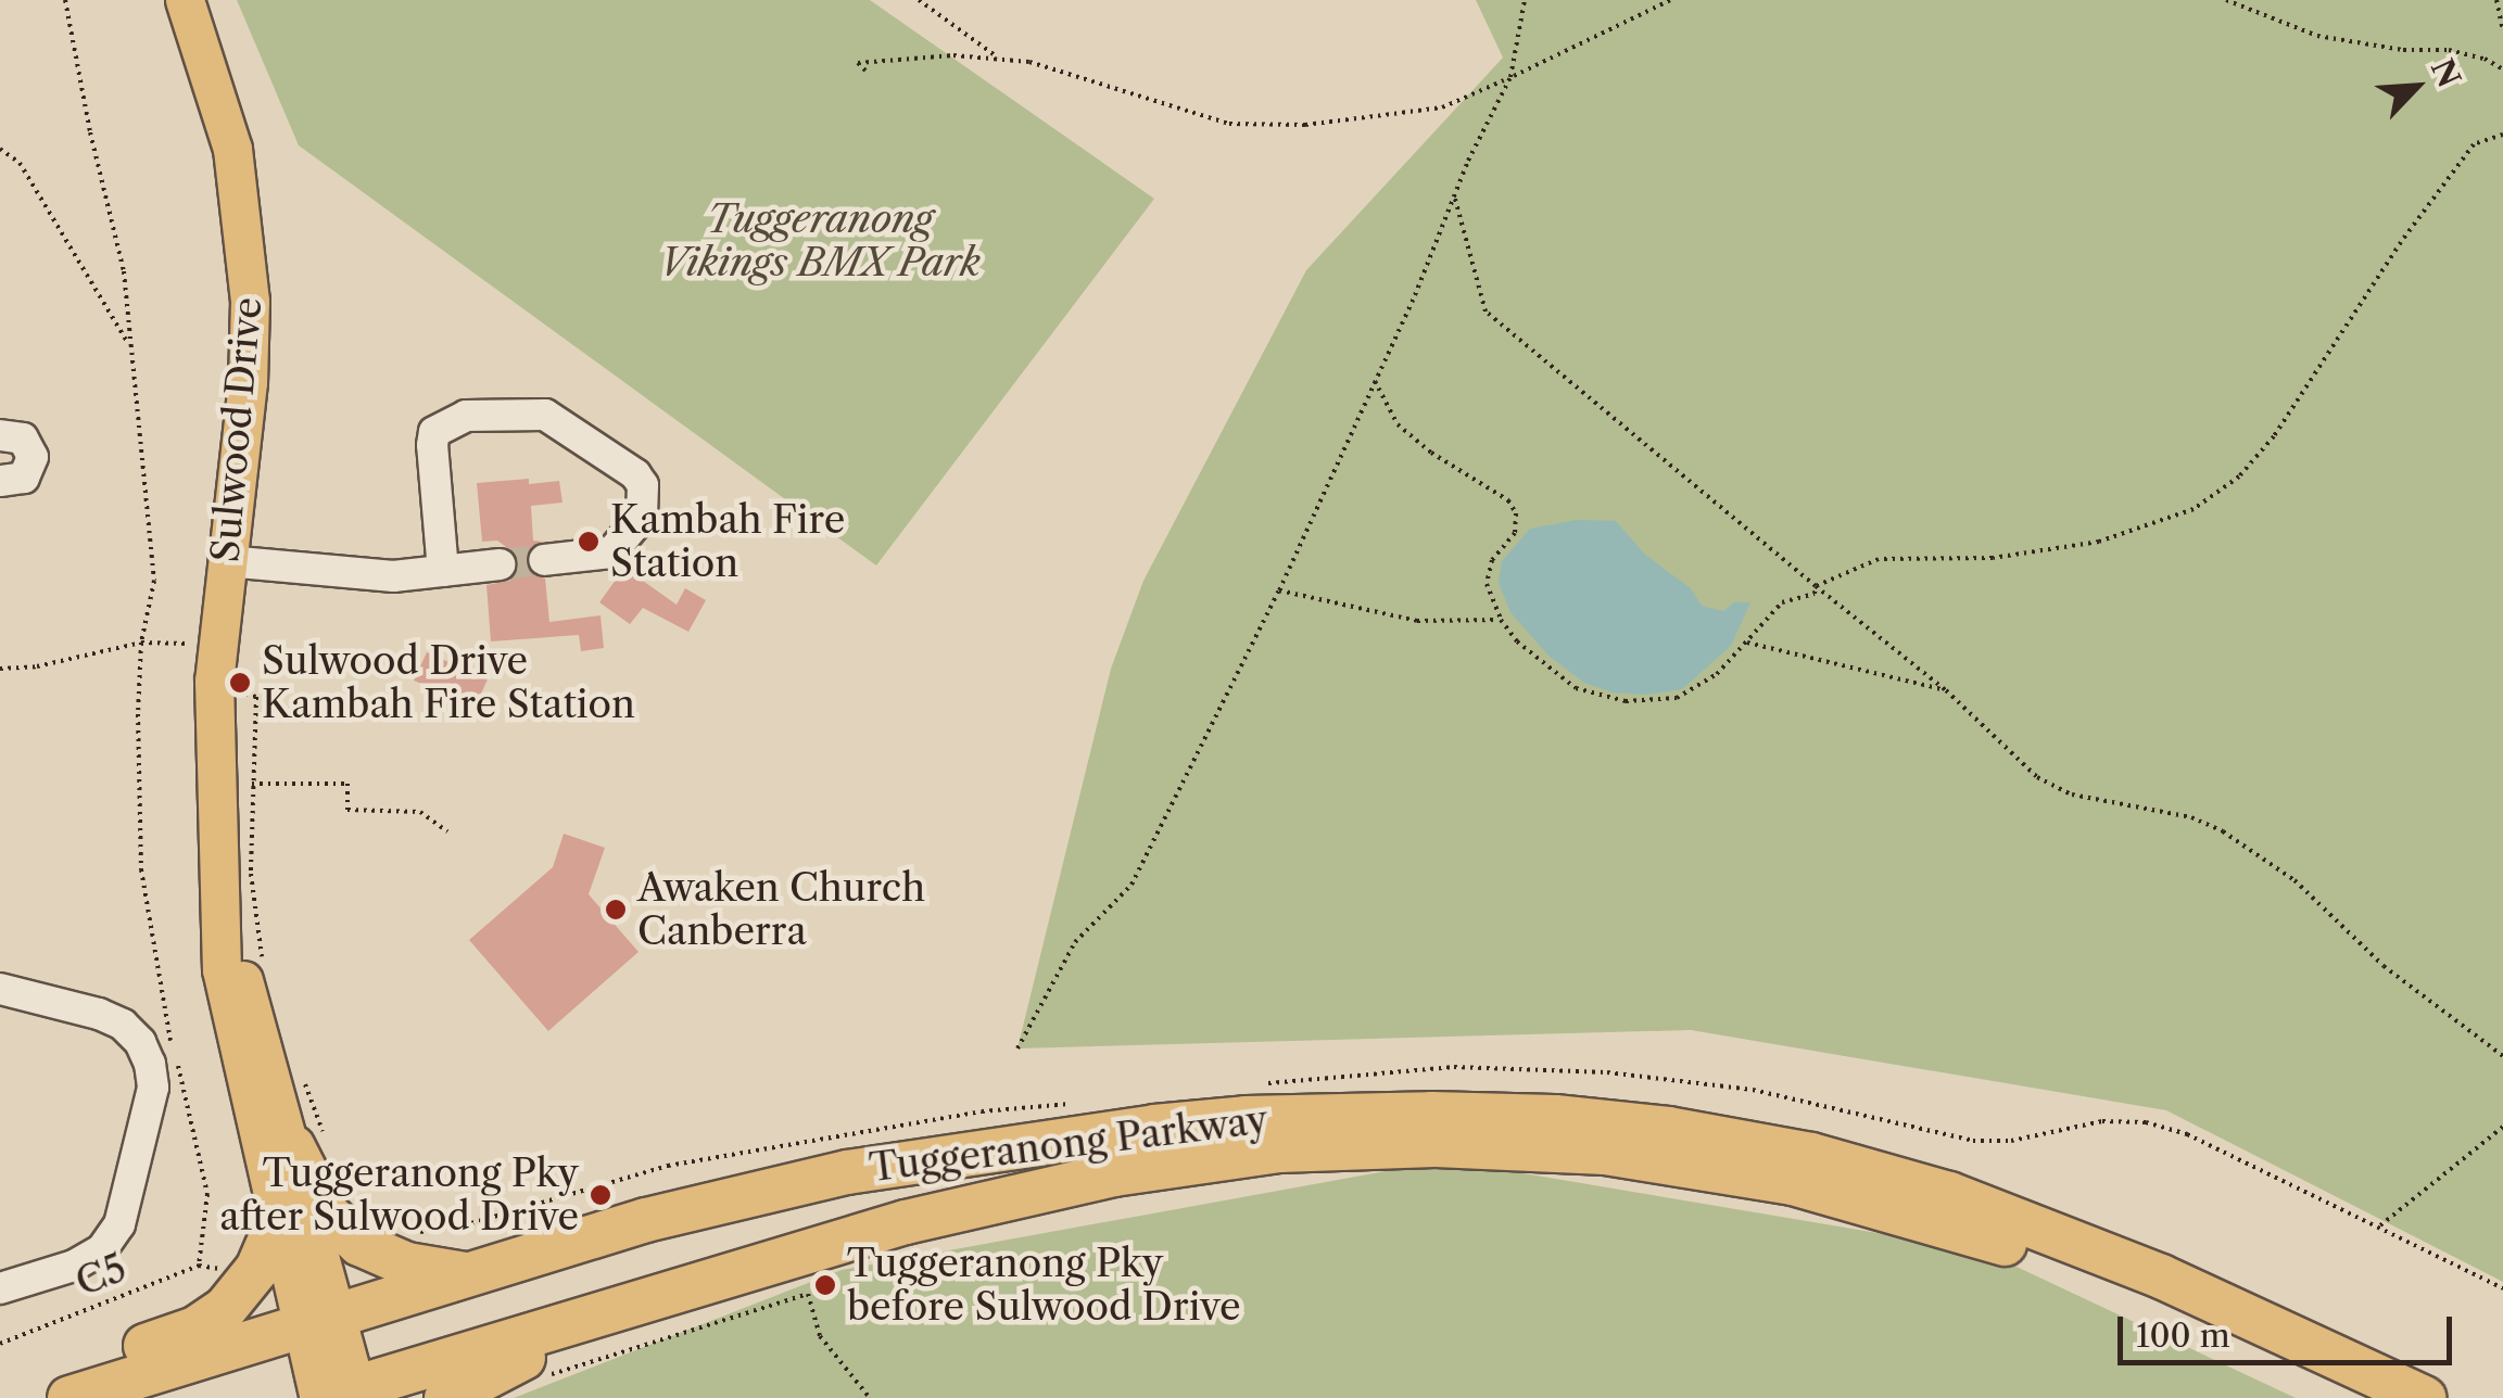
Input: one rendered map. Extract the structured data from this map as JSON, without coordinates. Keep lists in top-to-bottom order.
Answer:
{
  "streets": {
    "highway": ["Tuggeranong Parkway"],
    "main road": ["Sulwood Drive"],
    "path": ["C5"]
  },
  "crossings": [
    ["Sulwood Drive", "Tuggeranong Parkway"]
  ],
  "parks": ["Tuggeranong Vikings BMX Park"],
  "places": [
    "Kambah Fire Station",
    "Sulwood Drive Kambah Fire Station",
    "Awaken Church Canberra",
    "Tuggeranong Pky after Sulwood Drive",
    "Tuggeranong Pky before Sulwood Drive"
  ],
  "scale_bar": "100 m",
  "north": "top right"
}
